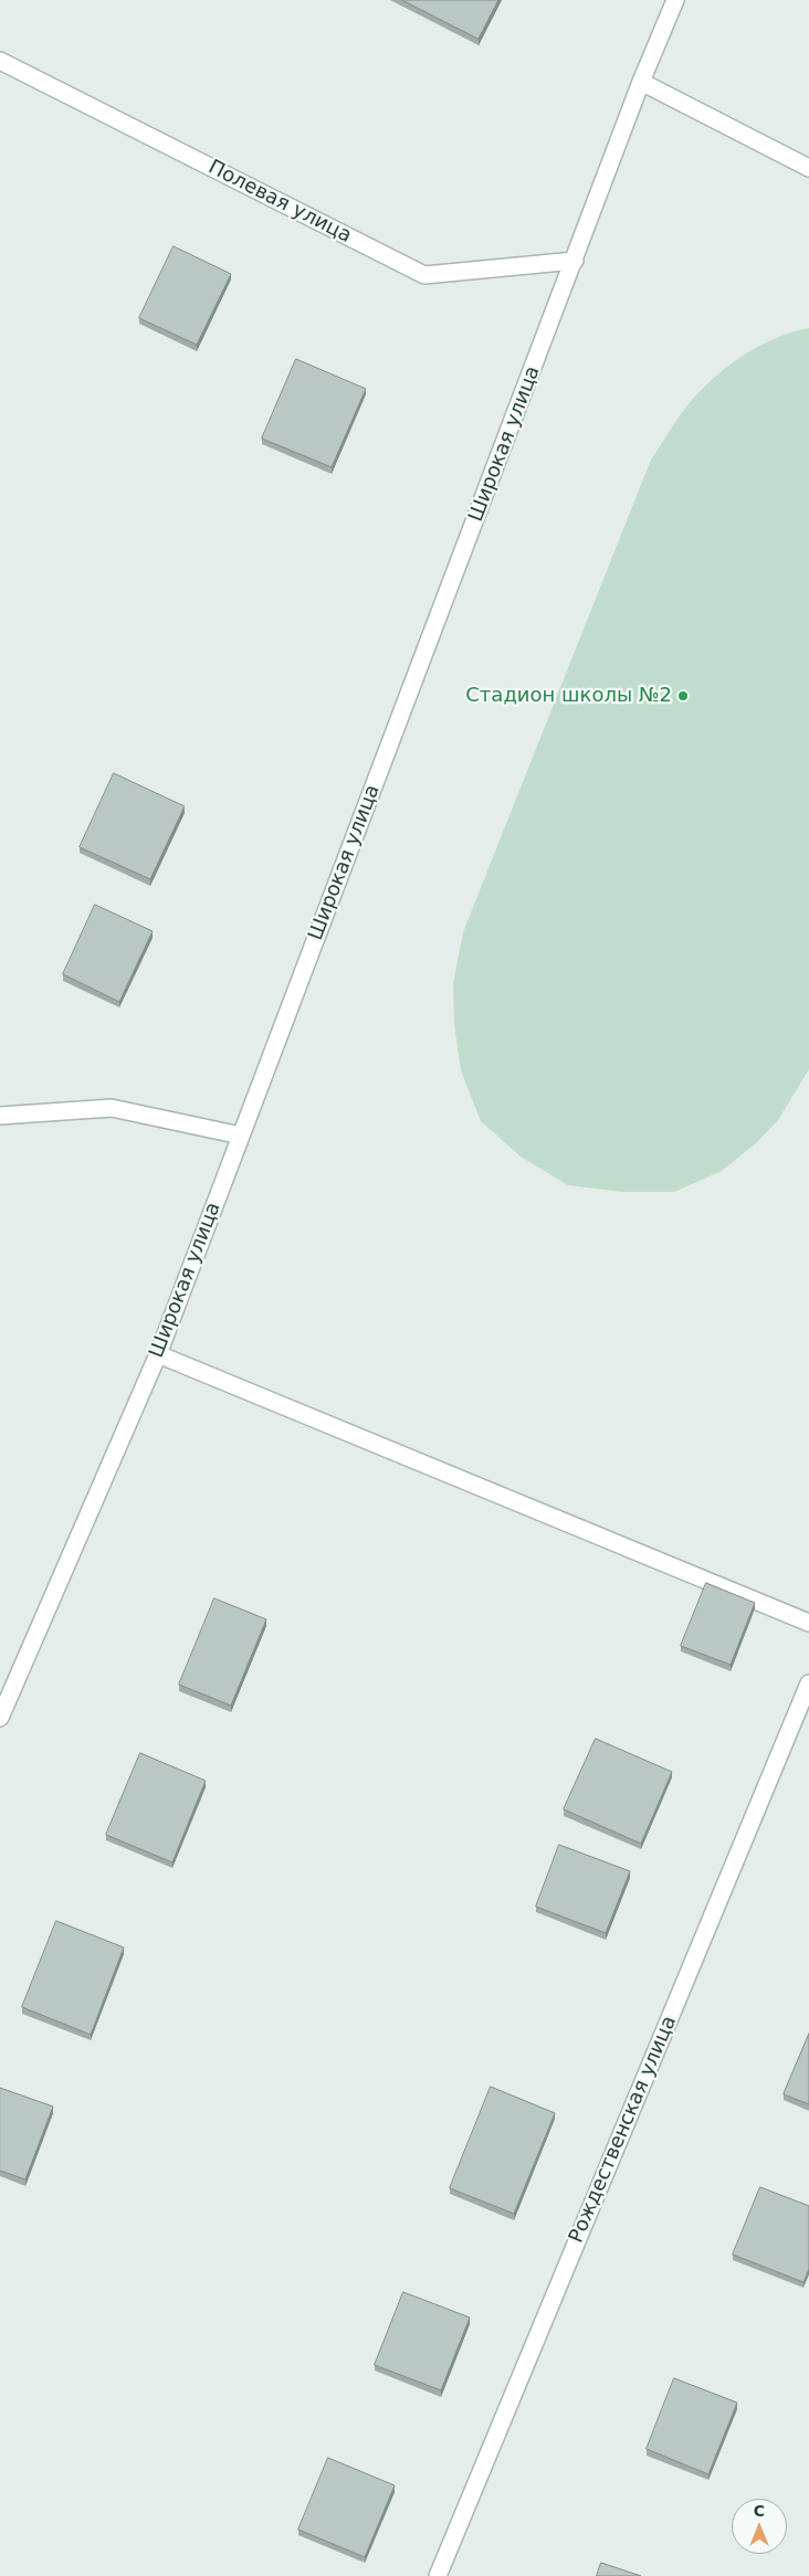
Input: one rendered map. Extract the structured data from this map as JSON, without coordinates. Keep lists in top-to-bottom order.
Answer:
{
  "streets": {
    "street": ["Полевая улица", "Широкая улица", "Рождественская улица"]
  },
  "crossings": [
    ["Полевая улица", "Широкая улица"]
  ],
  "places": ["Стадион школы №2"],
  "north": "top"
}
